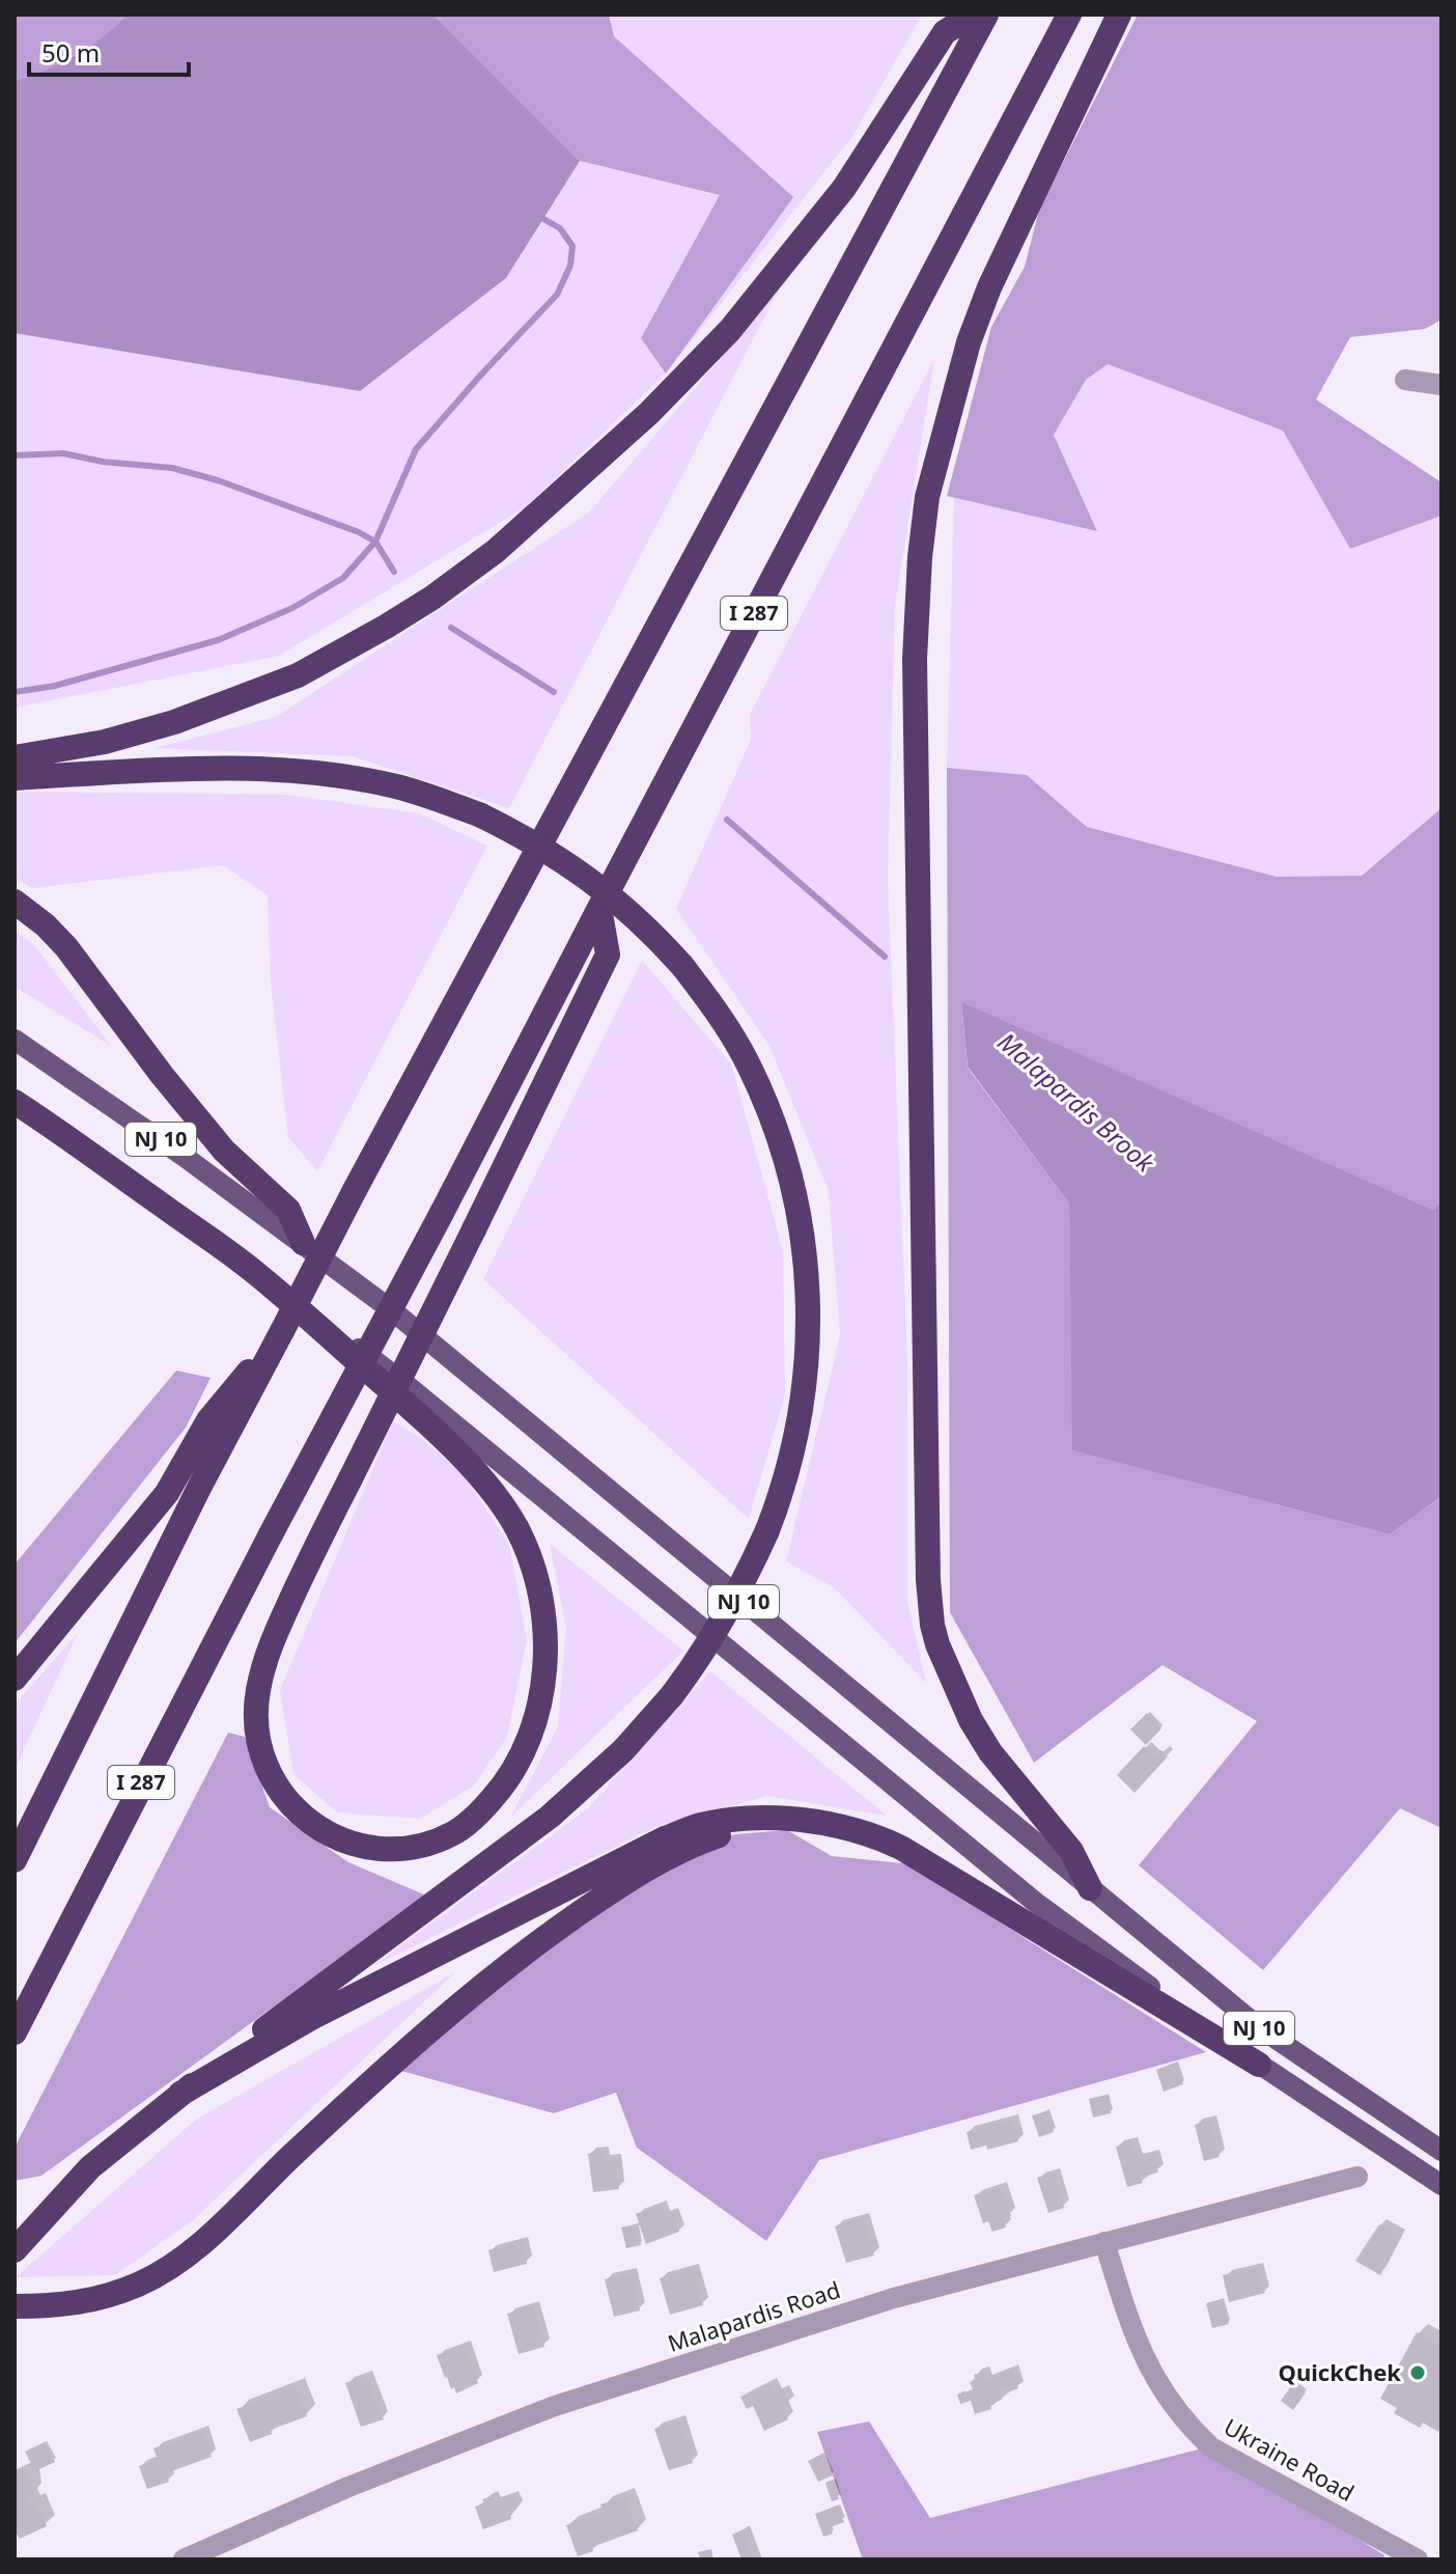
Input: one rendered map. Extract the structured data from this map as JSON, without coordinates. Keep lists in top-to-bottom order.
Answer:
{
  "streets": {
    "highway": ["I 287", "NJ 10"],
    "street": ["Malapardis Road", "Ukraine Road"]
  },
  "crossings": [
    ["Malapardis Road", "Ukraine Road"]
  ],
  "water": ["Malapardis Brook"],
  "places": ["QuickChek"],
  "scale_bar": "50 m"
}
